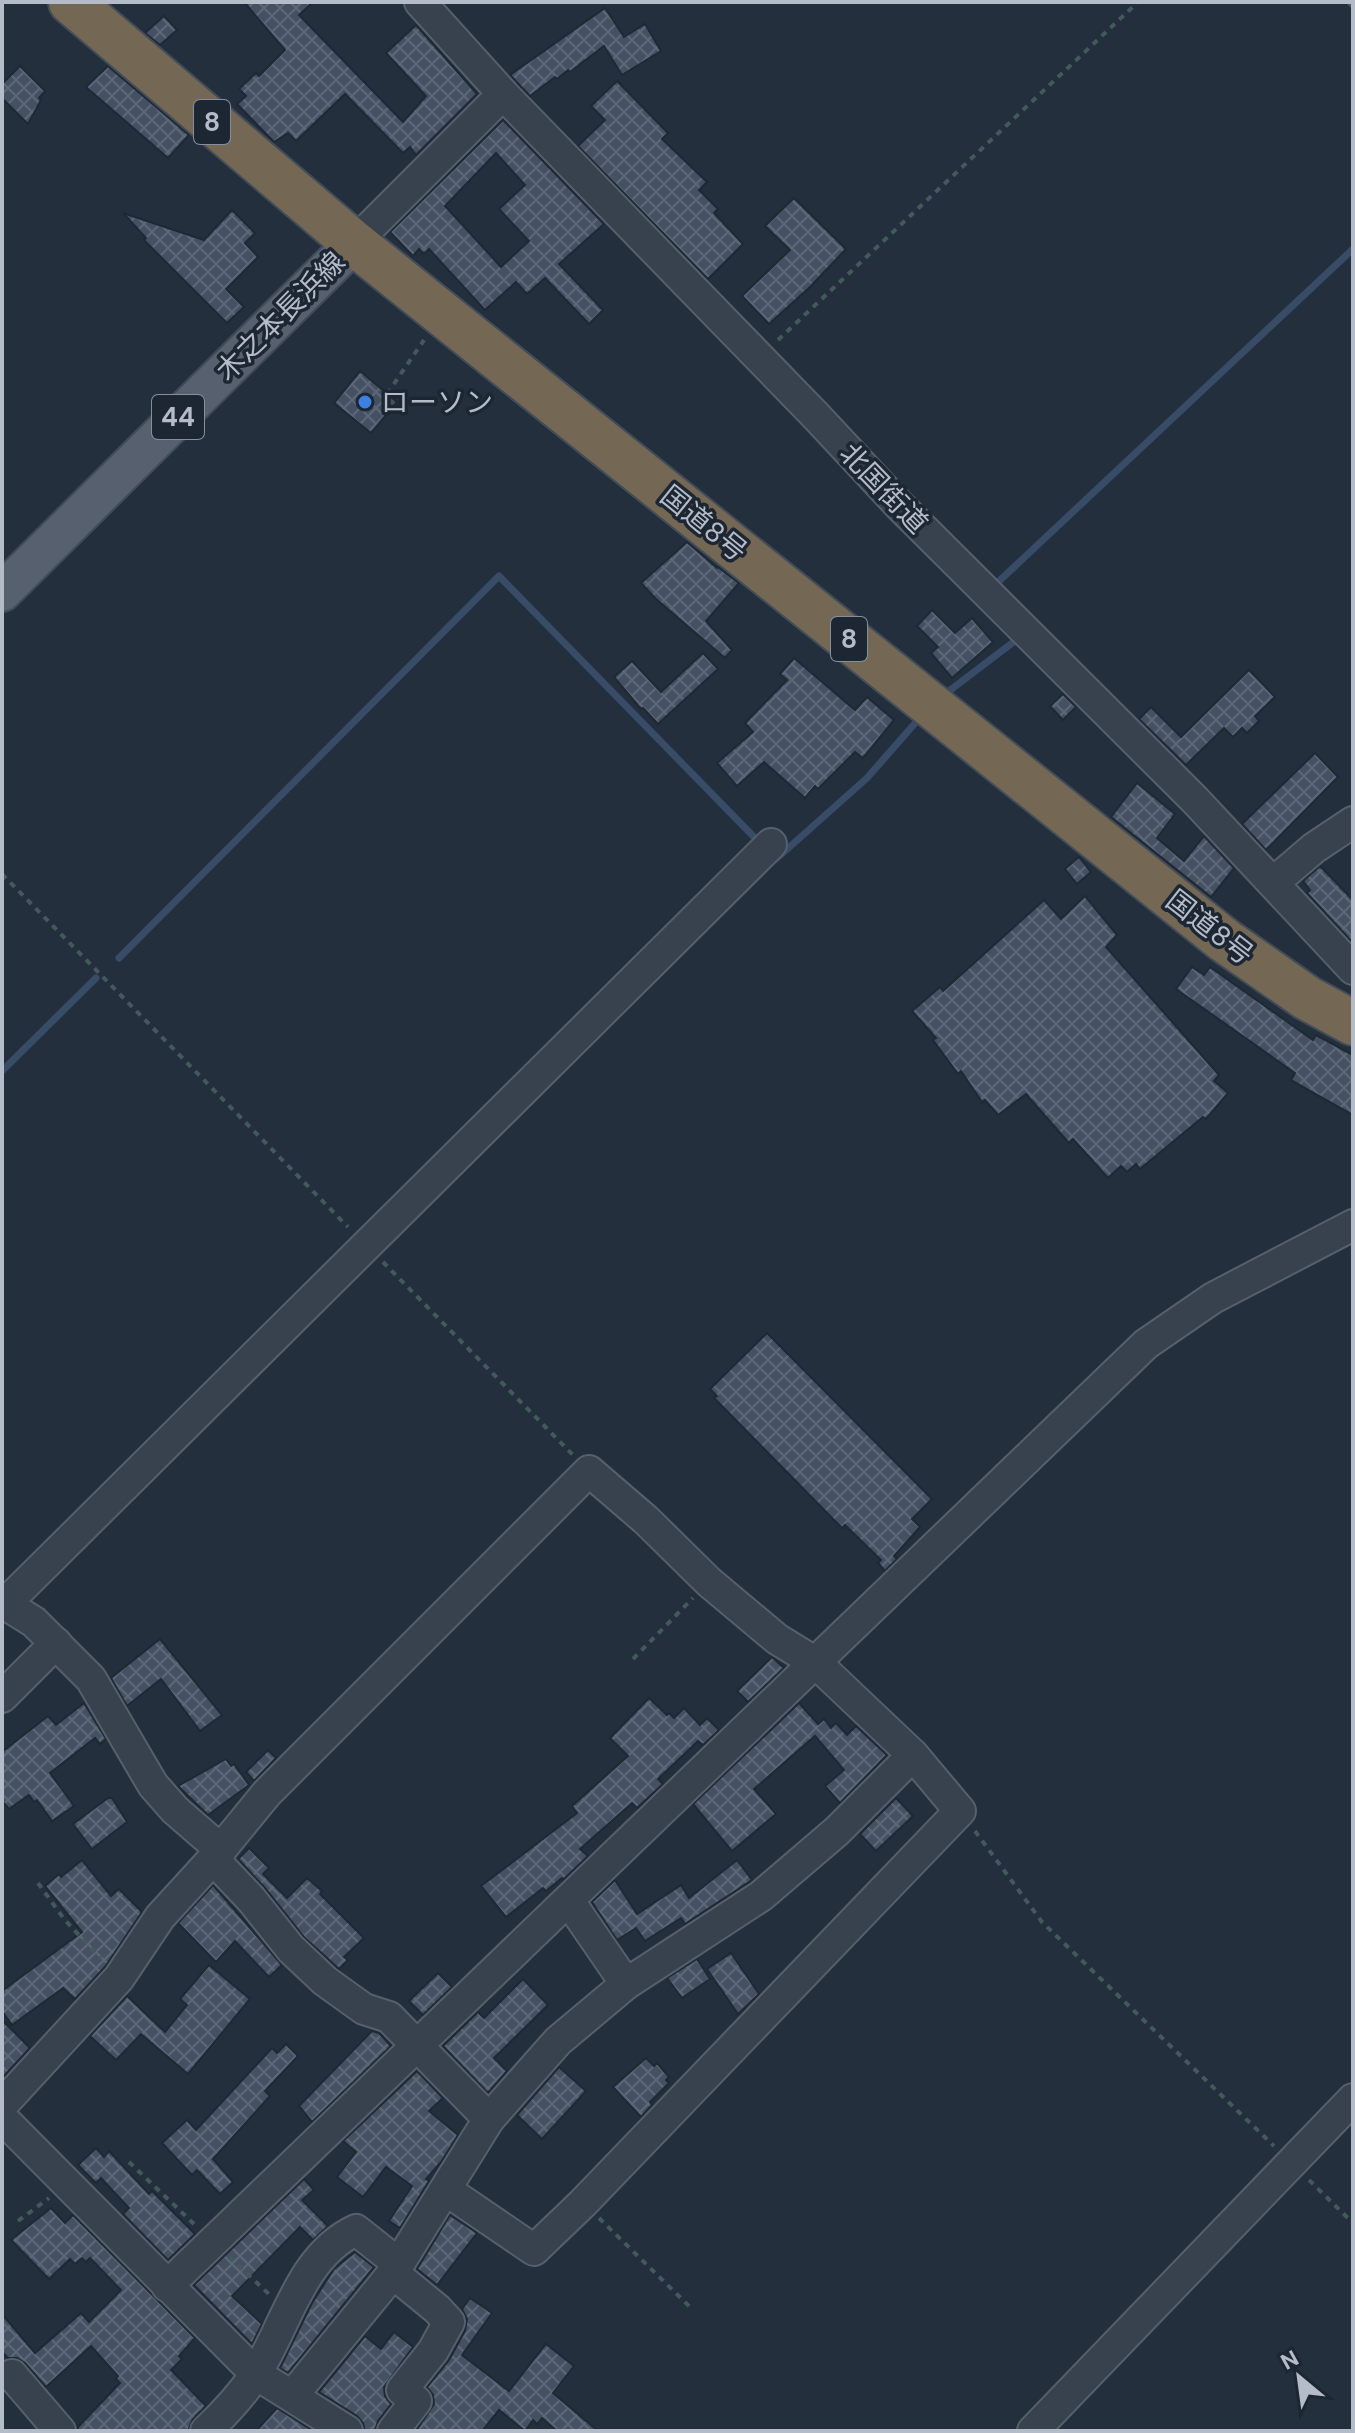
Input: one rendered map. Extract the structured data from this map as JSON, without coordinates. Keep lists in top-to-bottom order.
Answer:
{
  "streets": {
    "highway": ["8", "国道8号"],
    "main road": ["木之本長浜線", "44"],
    "street": ["北国街道"]
  },
  "crossings": [
    ["木之本長浜線", "国道8号"]
  ],
  "places": ["ローソン"],
  "north": "top left"
}
